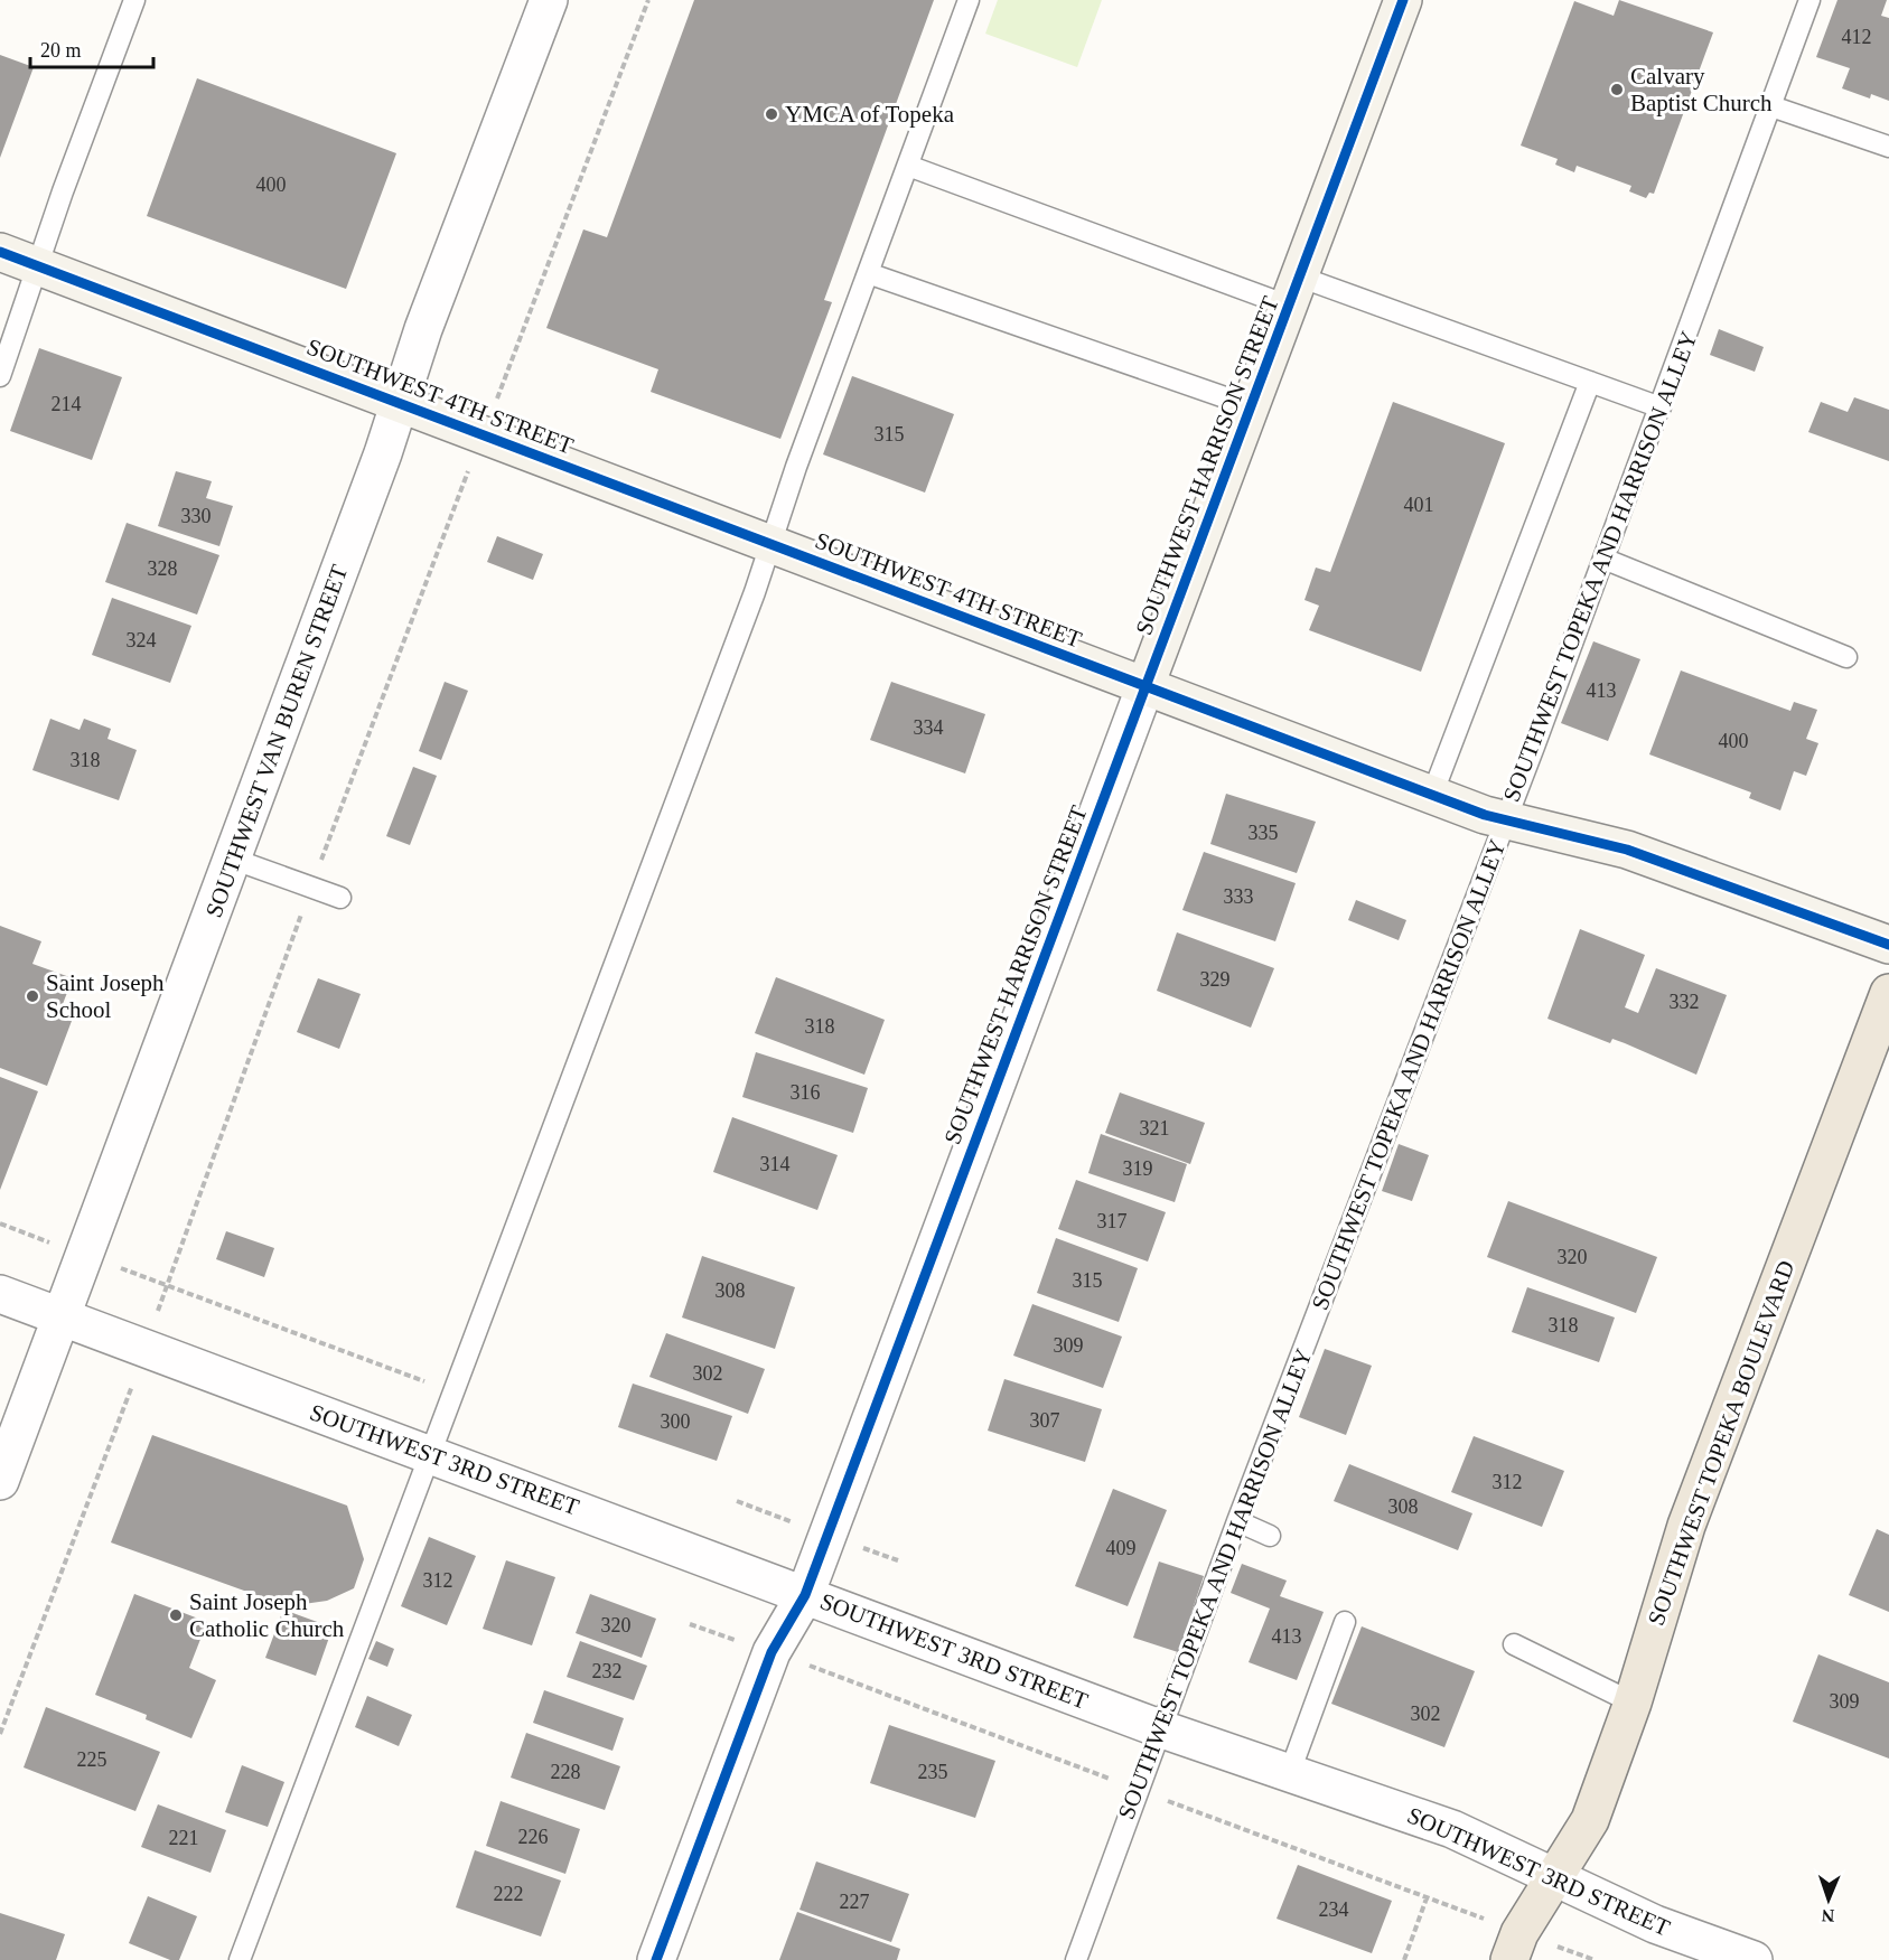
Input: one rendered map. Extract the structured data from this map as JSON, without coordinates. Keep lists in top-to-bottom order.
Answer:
{
  "streets": {
    "main road": ["SOUTHWEST TOPEKA BOULEVARD"],
    "street": [
      "SOUTHWEST 4TH STREET",
      "SOUTHWEST HARRISON STREET",
      "SOUTHWEST VAN BUREN STREET",
      "SOUTHWEST 3RD STREET"
    ],
    "lane": ["SOUTHWEST TOPEKA AND HARRISON ALLEY"]
  },
  "crossings": [
    ["SOUTHWEST 4TH STREET", "SOUTHWEST HARRISON STREET"],
    ["SOUTHWEST 4TH STREET", "SOUTHWEST TOPEKA AND HARRISON ALLEY"],
    ["SOUTHWEST 4TH STREET", "SOUTHWEST VAN BUREN STREET"],
    ["SOUTHWEST HARRISON STREET", "SOUTHWEST 3RD STREET"],
    ["SOUTHWEST TOPEKA AND HARRISON ALLEY", "SOUTHWEST 3RD STREET"],
    ["SOUTHWEST VAN BUREN STREET", "SOUTHWEST 3RD STREET"],
    ["SOUTHWEST TOPEKA BOULEVARD", "SOUTHWEST 3RD STREET"]
  ],
  "places": [
    "Calvary Baptist Church",
    "YMCA of Topeka",
    "Saint Joseph School",
    "Saint Joseph Catholic Church"
  ],
  "house_numbers": [
    "412",
    "400",
    "214",
    "315",
    "401",
    "330",
    "328",
    "324",
    "413",
    "334",
    "400",
    "318",
    "335",
    "333",
    "329",
    "332",
    "318",
    "316",
    "321",
    "314",
    "319",
    "317",
    "320",
    "315",
    "308",
    "318",
    "309",
    "302",
    "307",
    "300",
    "312",
    "308",
    "409",
    "312",
    "320",
    "413",
    "232",
    "309",
    "302",
    "225",
    "228",
    "235",
    "226",
    "221",
    "222",
    "227",
    "234"
  ],
  "scale_bar": "20 m",
  "north": "bottom"
}
